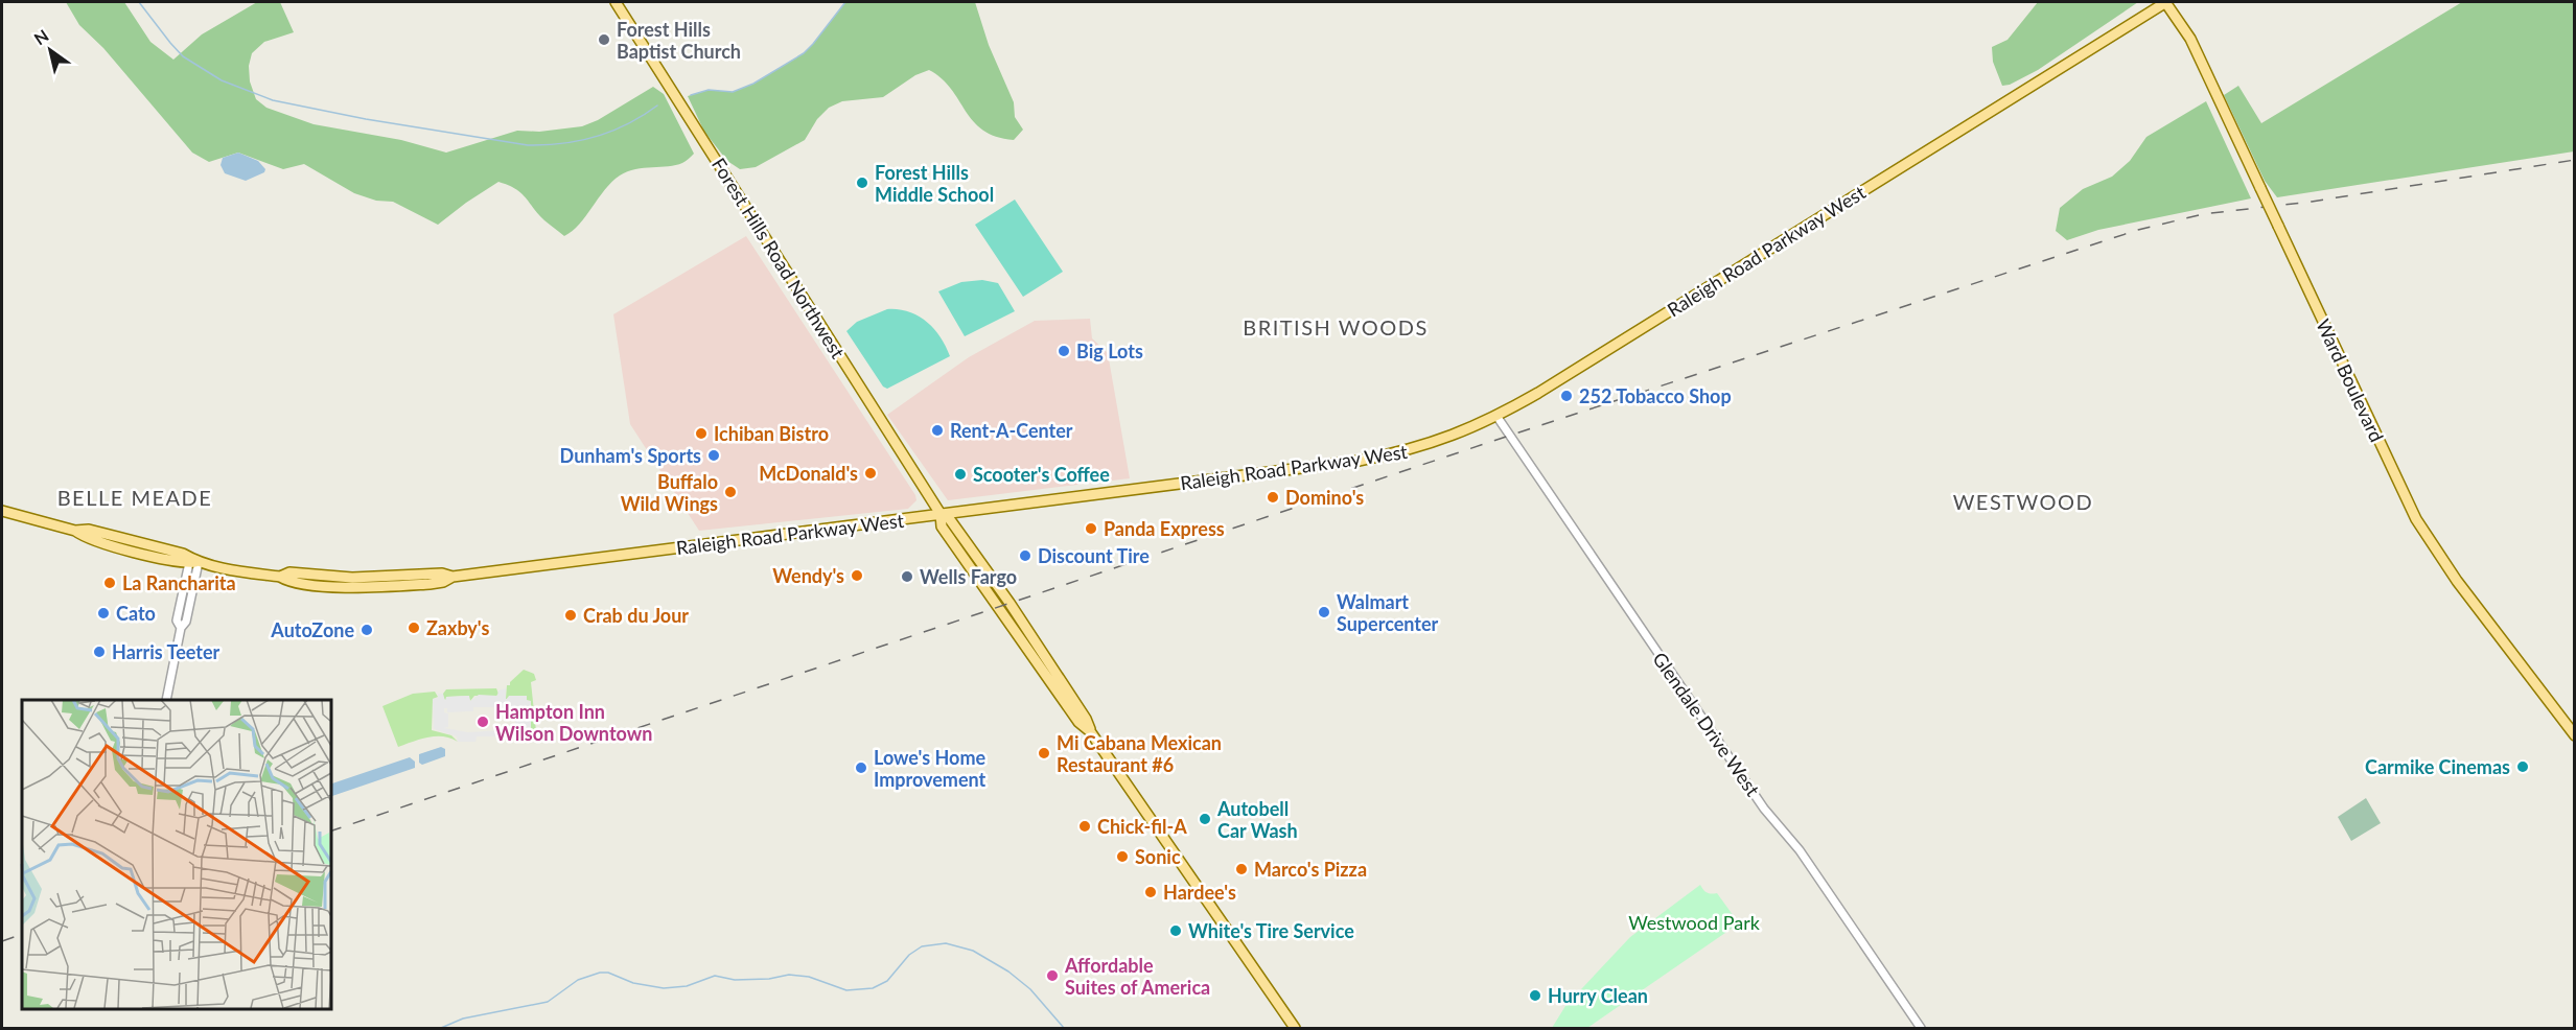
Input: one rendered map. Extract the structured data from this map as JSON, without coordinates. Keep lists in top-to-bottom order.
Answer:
{
  "streets": {
    "main road": ["Raleigh Road Parkway West", "Forest Hills Road Northwest", "Ward Boulevard"],
    "street": ["Glendale Drive West"]
  },
  "crossings": [
    ["Raleigh Road Parkway West", "Forest Hills Road Northwest"],
    ["Raleigh Road Parkway West", "Ward Boulevard"],
    ["Raleigh Road Parkway West", "Glendale Drive West"]
  ],
  "districts": ["BRITISH WOODS", "BELLE MEADE", "WESTWOOD"],
  "parks": ["Westwood Park"],
  "places": [
    "Forest Hills Baptist Church",
    "Forest Hills Middle School",
    "Big Lots",
    "252 Tobacco Shop",
    "Rent-A-Center",
    "Ichiban Bistro",
    "Dunham's Sports",
    "McDonald's",
    "Scooter's Coffee",
    "Buffalo Wild Wings",
    "Domino's",
    "Panda Express",
    "Discount Tire",
    "Wendy's",
    "Wells Fargo",
    "La Rancharita",
    "Walmart Supercenter",
    "Cato",
    "Crab du Jour",
    "Zaxby's",
    "AutoZone",
    "Harris Teeter",
    "Hampton Inn Wilson Downtown",
    "Mi Cabana Mexican Restaurant #6",
    "Carmike Cinemas",
    "Lowe's Home Improvement",
    "Autobell Car Wash",
    "Chick-fil-A",
    "Sonic",
    "Marco's Pizza",
    "Hardee's",
    "White's Tire Service",
    "Affordable Suites of America",
    "Hurry Clean"
  ],
  "north": "top left"
}
